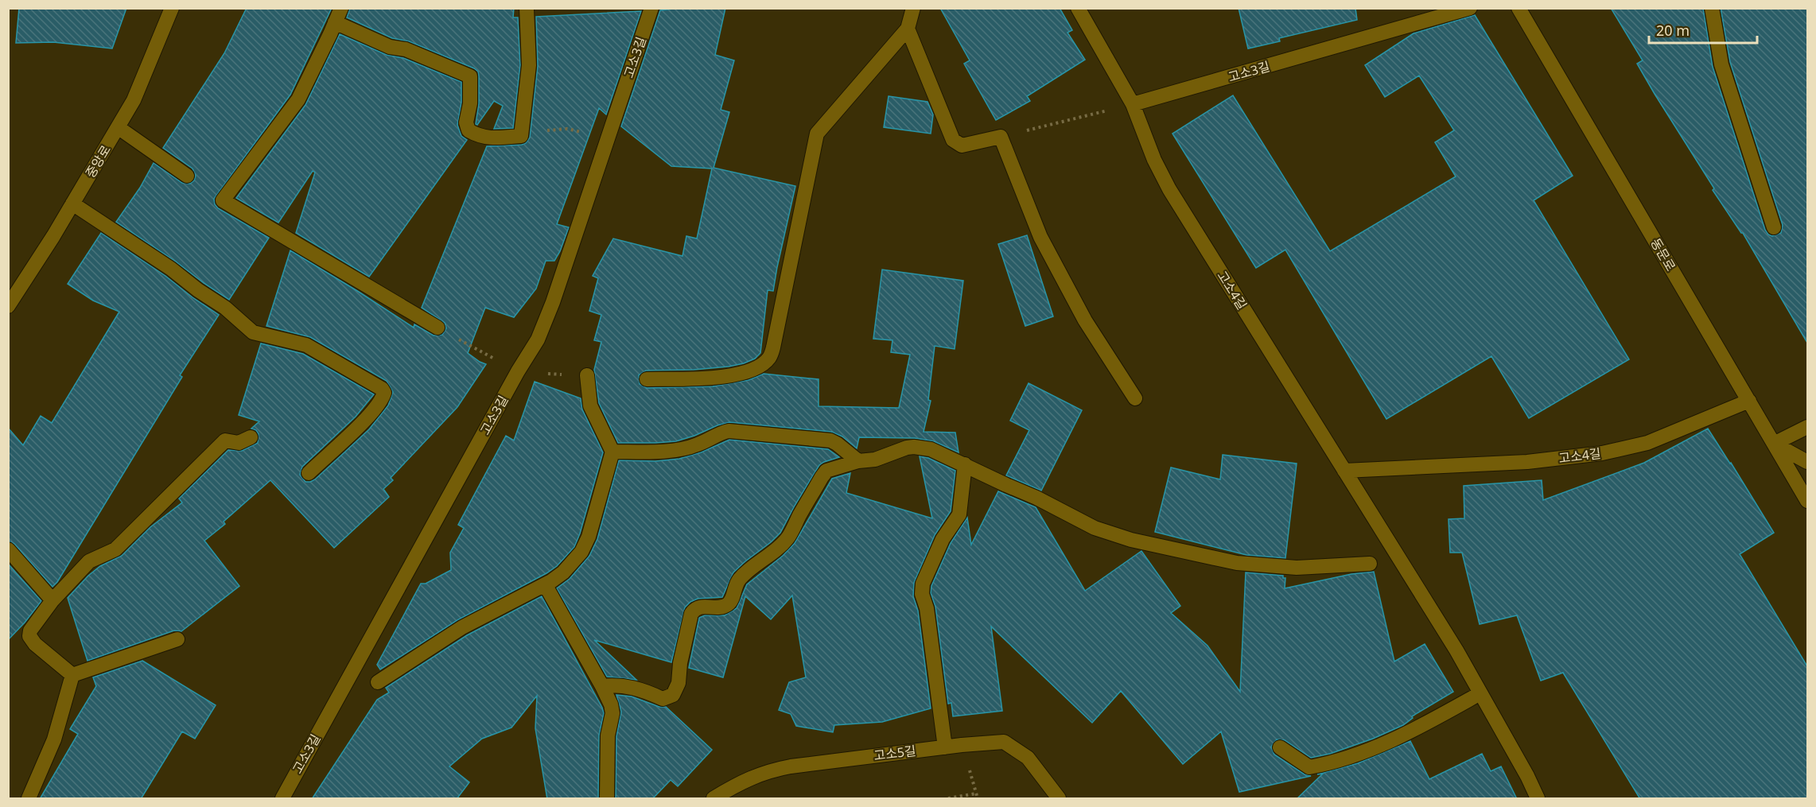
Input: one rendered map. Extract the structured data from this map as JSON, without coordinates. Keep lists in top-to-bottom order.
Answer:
{
  "streets": {
    "street": [
      "고소3길",
      "중앙로",
      "동문로",
      "고소4길",
      "고소5길"
    ]
  },
  "crossings": [
    ["고소3길", "고소4길"],
    ["동문로", "고소4길"]
  ],
  "scale_bar": "20 m"
}
